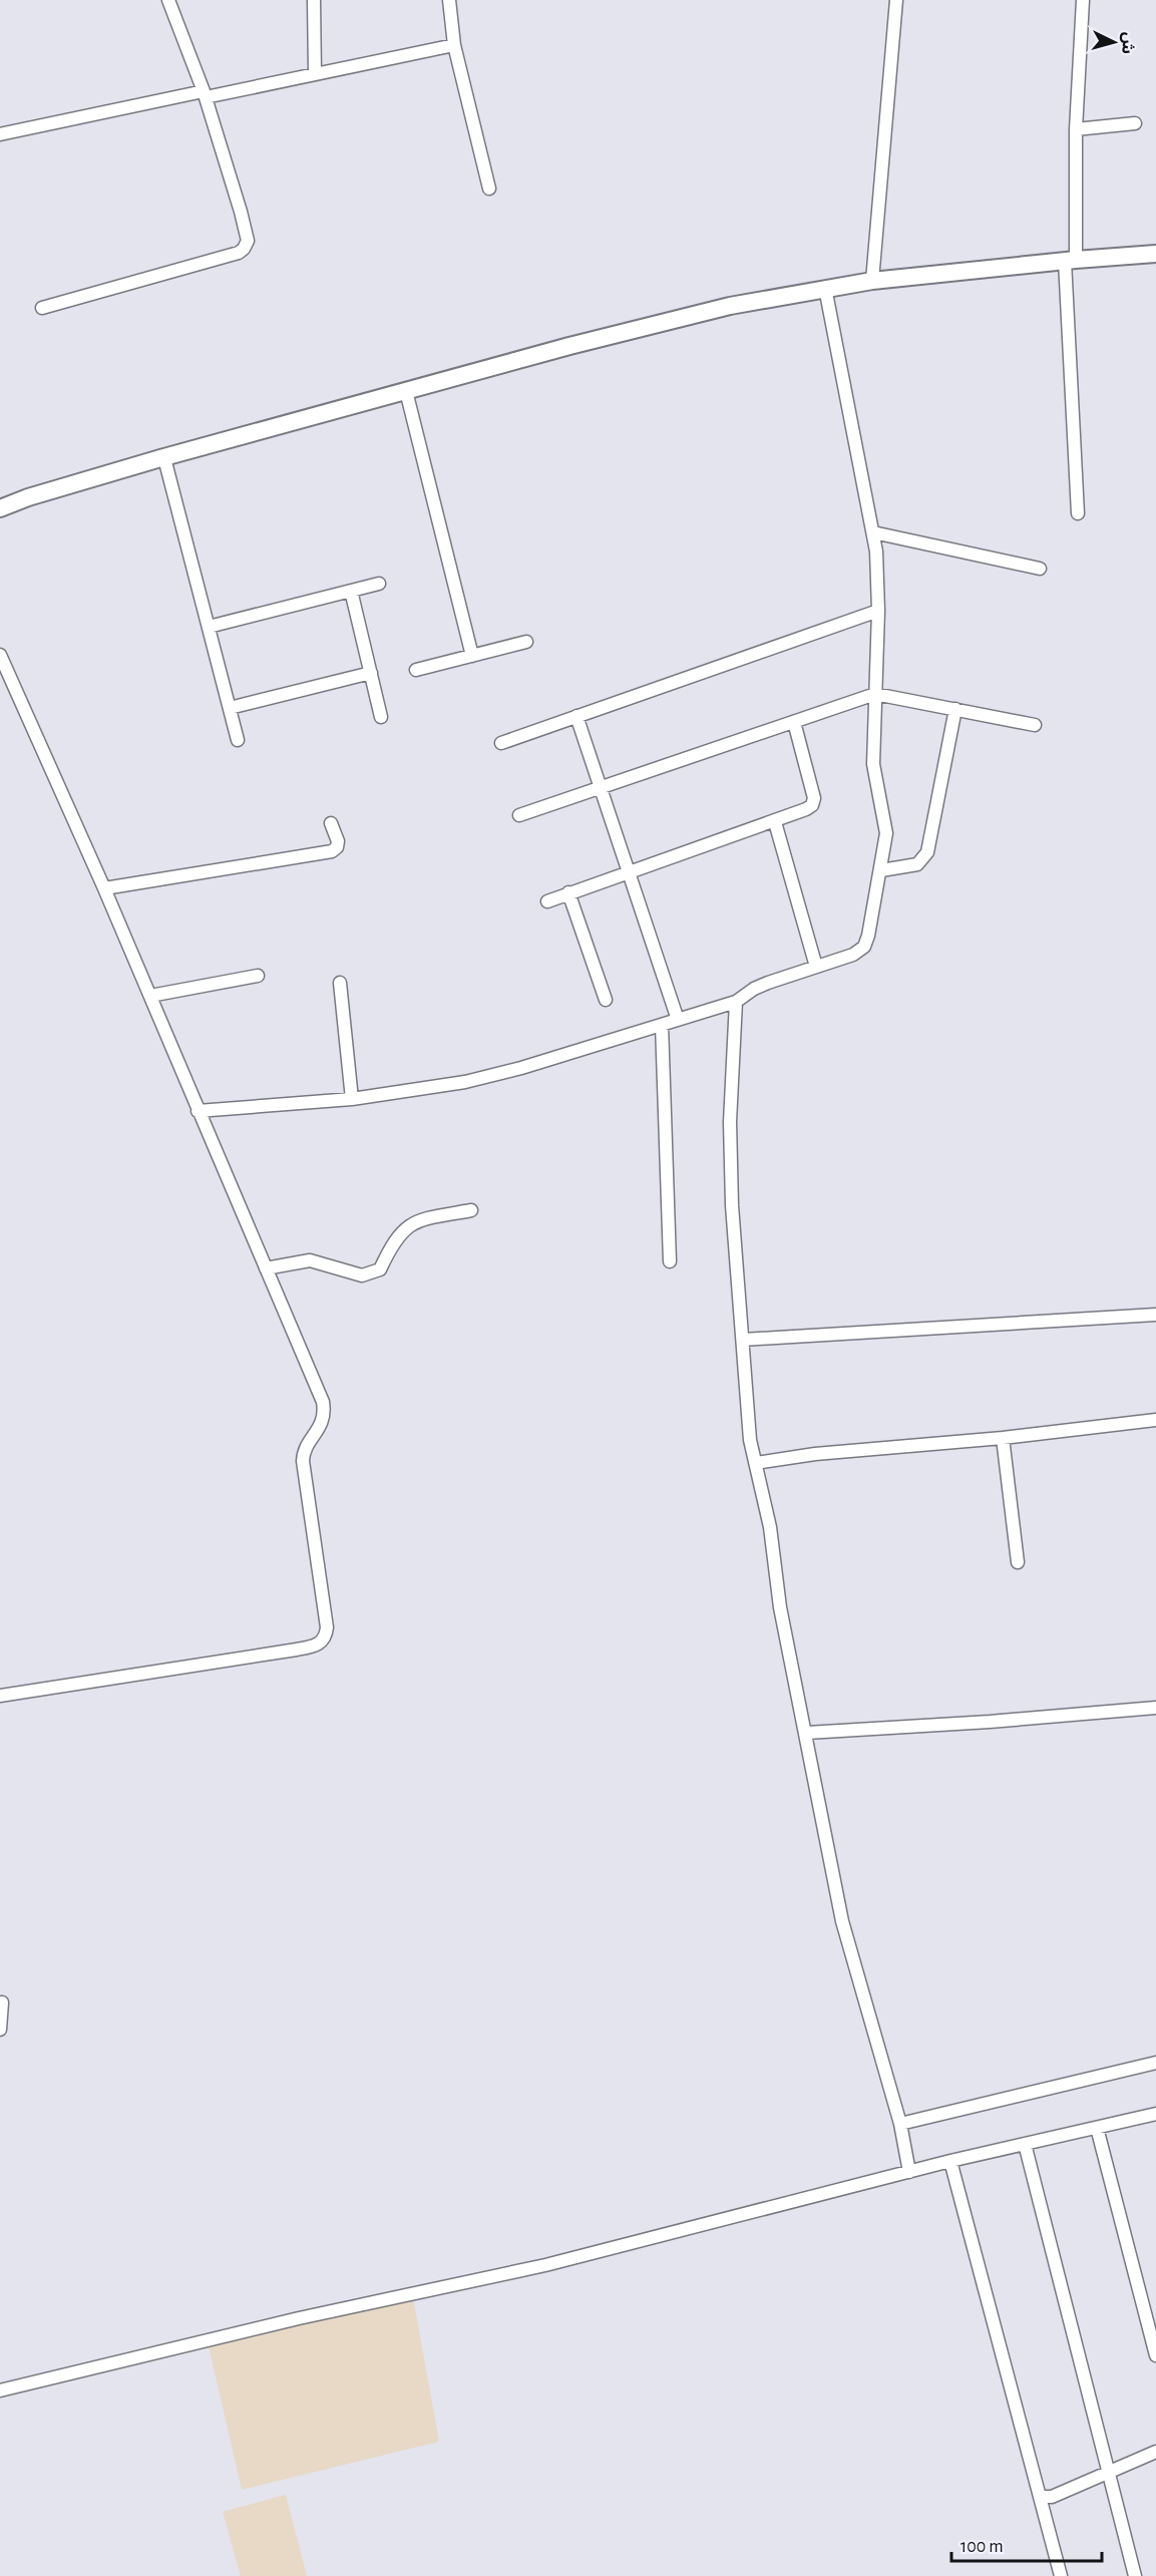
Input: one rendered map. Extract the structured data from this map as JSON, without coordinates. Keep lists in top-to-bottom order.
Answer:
{
  "scale_bar": "100 m",
  "north": "right"
}
